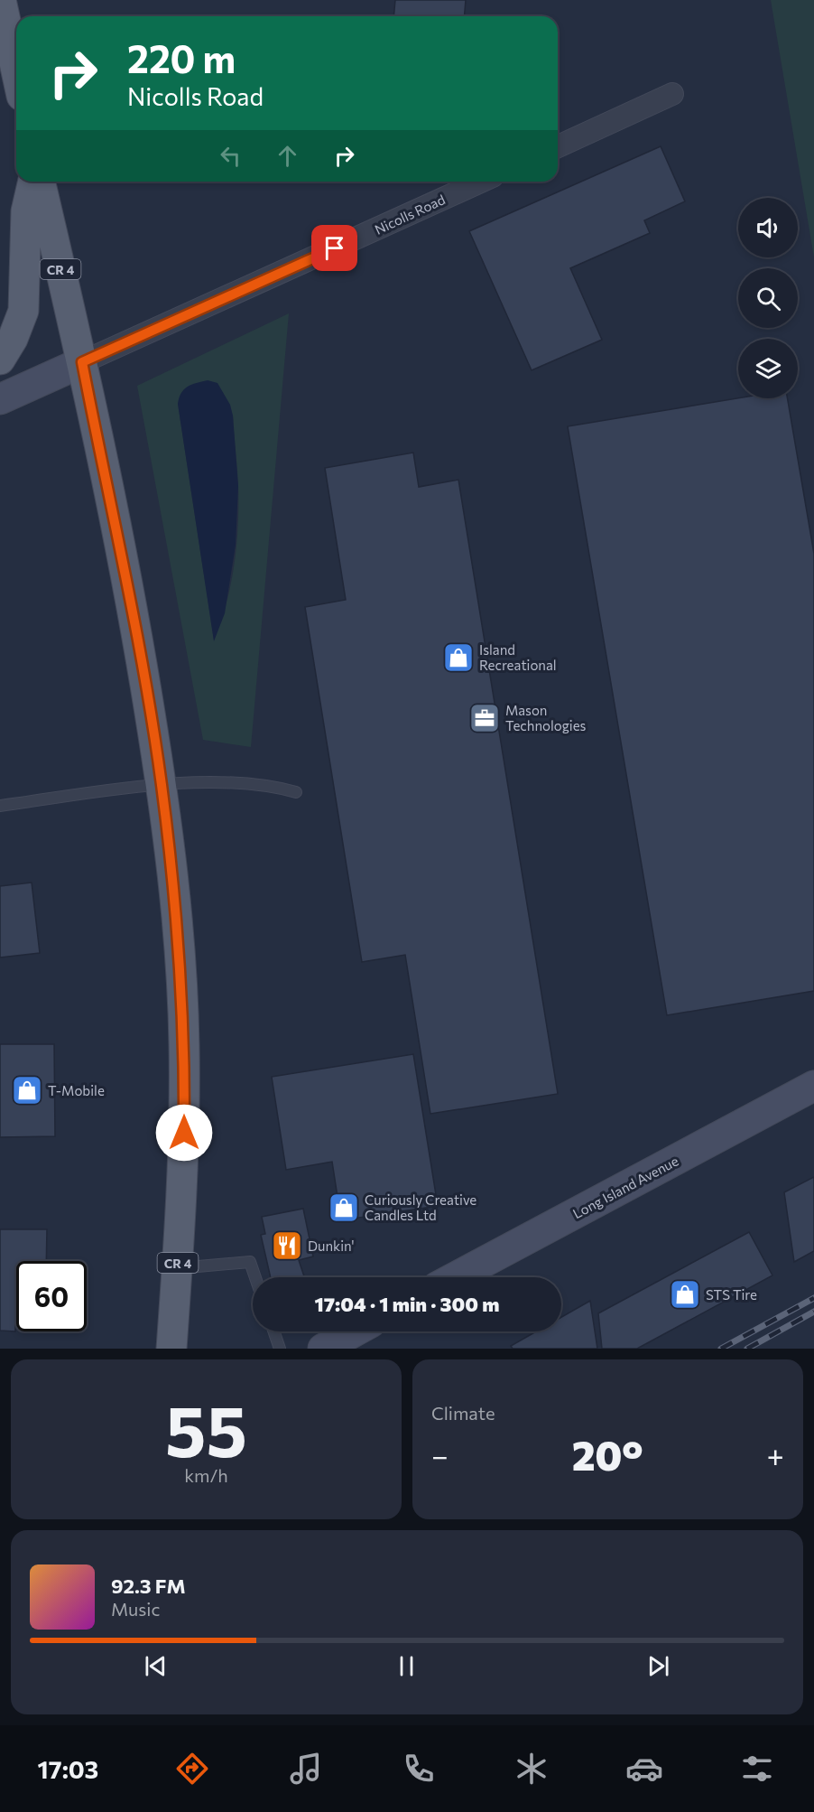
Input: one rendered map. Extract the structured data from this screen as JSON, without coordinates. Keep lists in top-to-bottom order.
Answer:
{
  "streets": {
    "main road": ["CR 4"],
    "street": ["Nicolls Road", "Long Island Avenue"]
  },
  "crossings": [
    ["Nicolls Road", "CR 4"]
  ],
  "places": {
    "shop": [
      "Island Recreational",
      "T-Mobile",
      "Curiously Creative Candles Ltd",
      "STS Tire"
    ],
    "office": ["Mason Technologies"],
    "restaurant": ["Dunkin'"]
  },
  "page": {
    "turn": ["220 m", "Nicolls Road"],
    "limit": "60",
    "trip": "17:04 · 1 min · 300 m",
    "tile": [
      ["55", "km/h"],
      "Climate"
    ],
    "heat": ["−", "20°", "+"],
    "song": ["92.3 FM", "Music"],
    "tabs": "17:03"
  }
}
